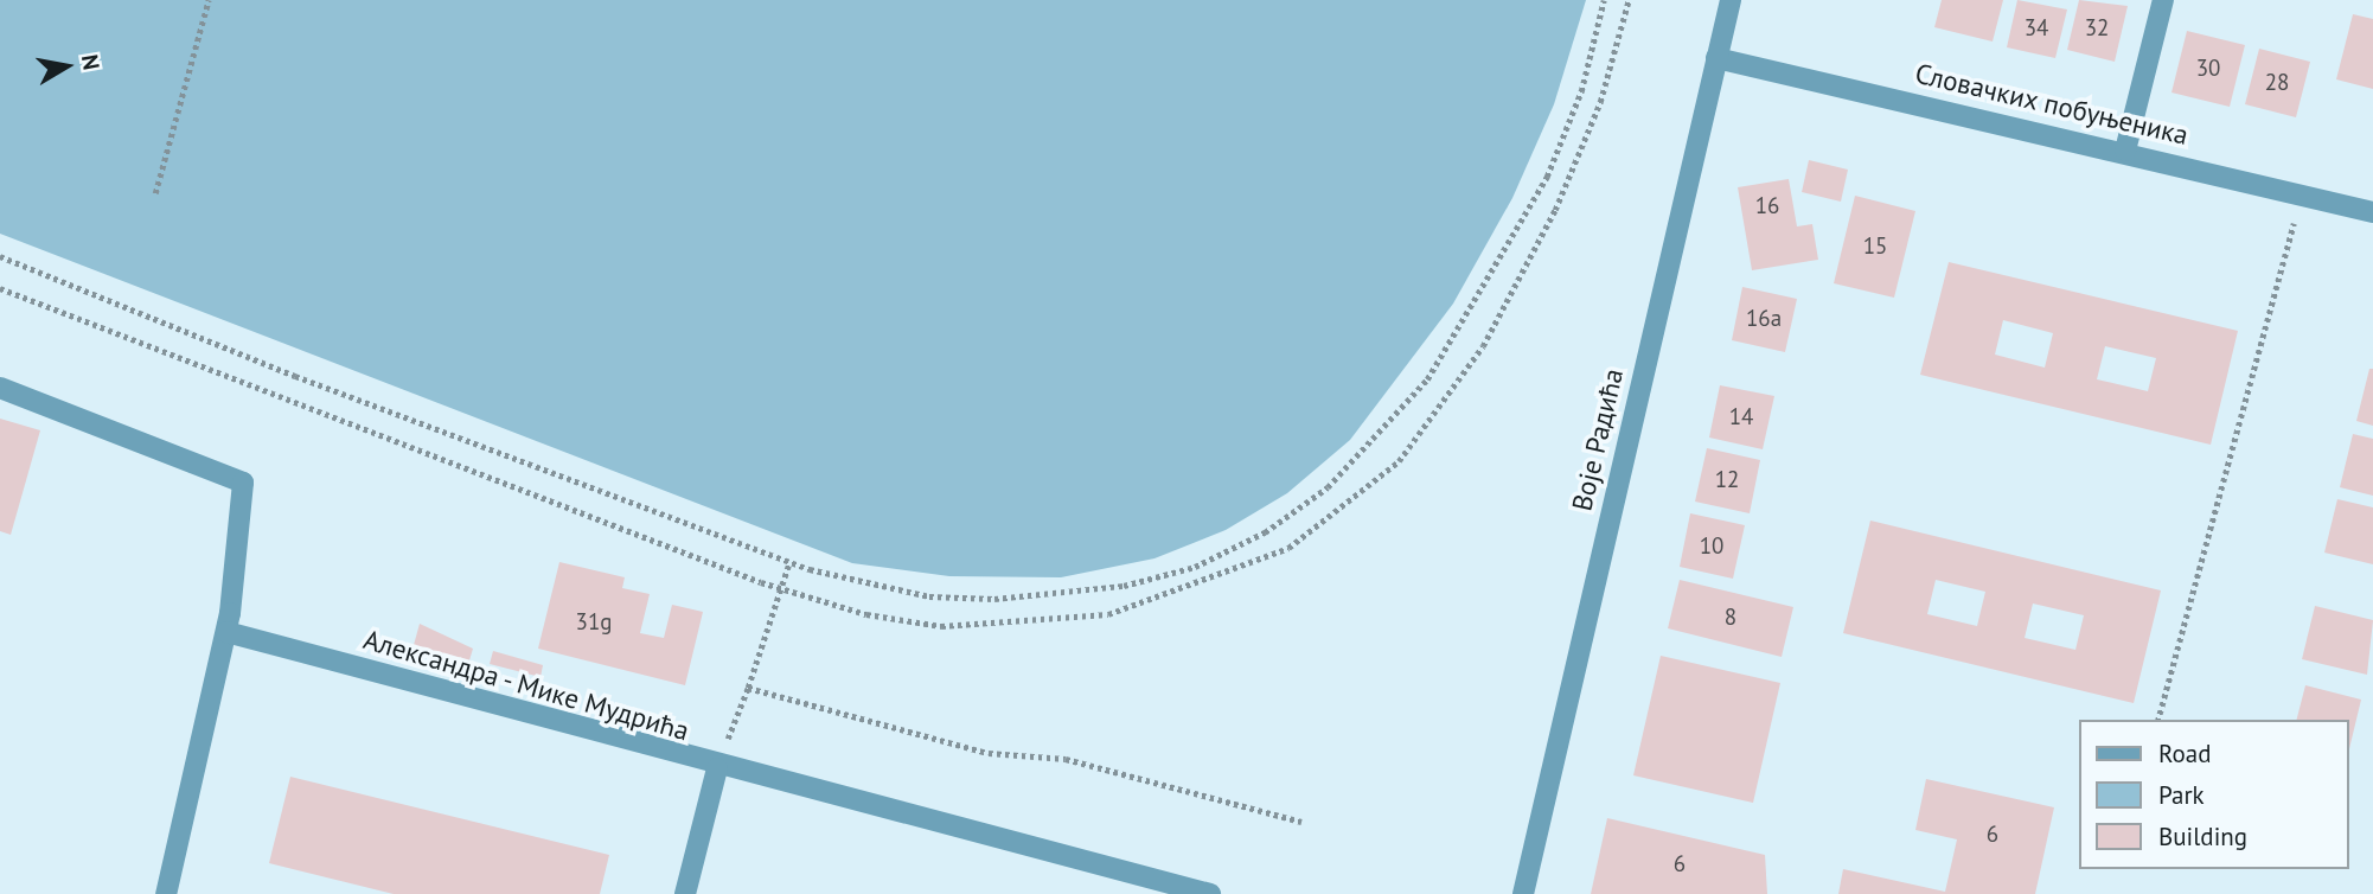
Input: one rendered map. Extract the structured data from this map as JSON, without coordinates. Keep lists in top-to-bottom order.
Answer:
{
  "streets": {
    "street": ["Словачких побуњеника", "Воје Радића", "Александра - Мике Мудрића"]
  },
  "crossings": [
    ["Словачких побуњеника", "Воје Радића"]
  ],
  "house_numbers": [
    "34",
    "32",
    "30",
    "28",
    "16",
    "15",
    "16a",
    "14",
    "12",
    "10",
    "8",
    "31g",
    "6",
    "6"
  ],
  "legend": ["Road", "Park", "Building"],
  "north": "right"
}
